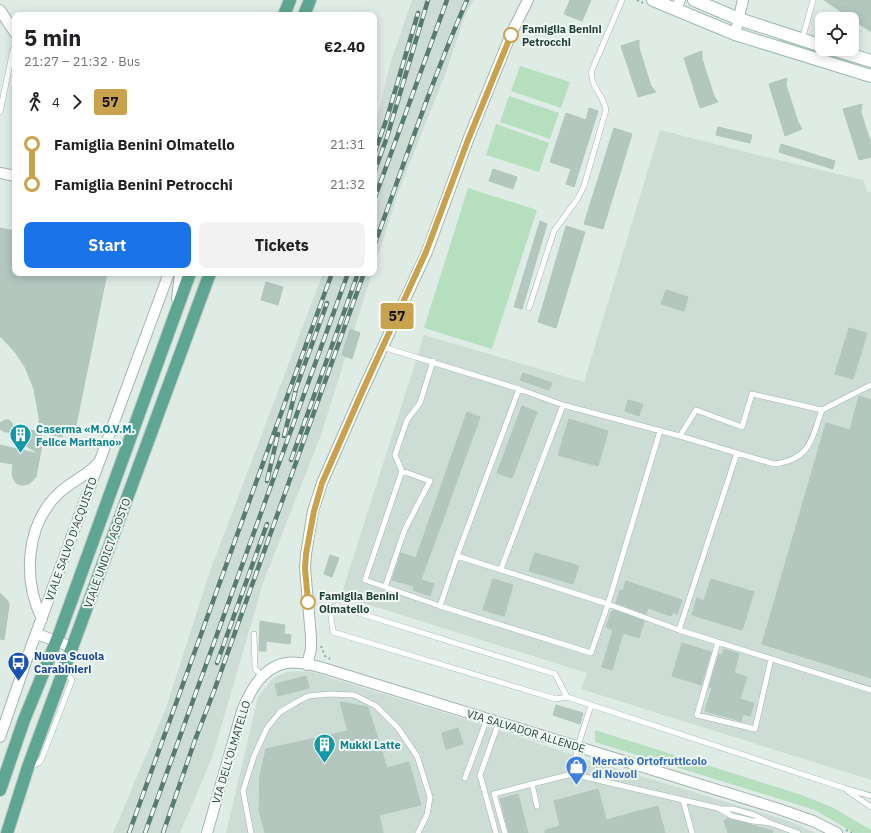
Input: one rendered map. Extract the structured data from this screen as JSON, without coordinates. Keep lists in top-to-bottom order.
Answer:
{
  "streets": {
    "main road": ["VIALE UNDICI AGOSTO"],
    "street": ["VIALE SALVO D'ACQUISTO", "VIA SALVADOR ALLENDE", "VIA DELL'OLMATELLO"]
  },
  "crossings": [
    ["VIA SALVADOR ALLENDE", "VIA DELL'OLMATELLO"]
  ],
  "places": {
    "other": ["Famiglia Benini Petrocchi", "Famiglia Benini Olmatello"],
    "building": ["Caserma «M.O.V.M. Felice Maritano»", "Mukki Latte"],
    "bus stop": ["Nuova Scuola Carabinieri"],
    "shop": ["Mercato Ortofrutticolo di Novoli"]
  },
  "lines": ["bus line 57"],
  "page": {
    "on_map": "57",
    "heading": ["5 min", "21:27 – 21:32 · Bus", "€2.40"],
    "legs": ["4", "57"],
    "list": [
      {
        "name": "Famiglia Benini Olmatello",
        "value": "21:31"
      },
      {
        "name": "Famiglia Benini Petrocchi",
        "value": "21:32"
      }
    ],
    "buttons": ["Start", "Tickets"]
  }
}
